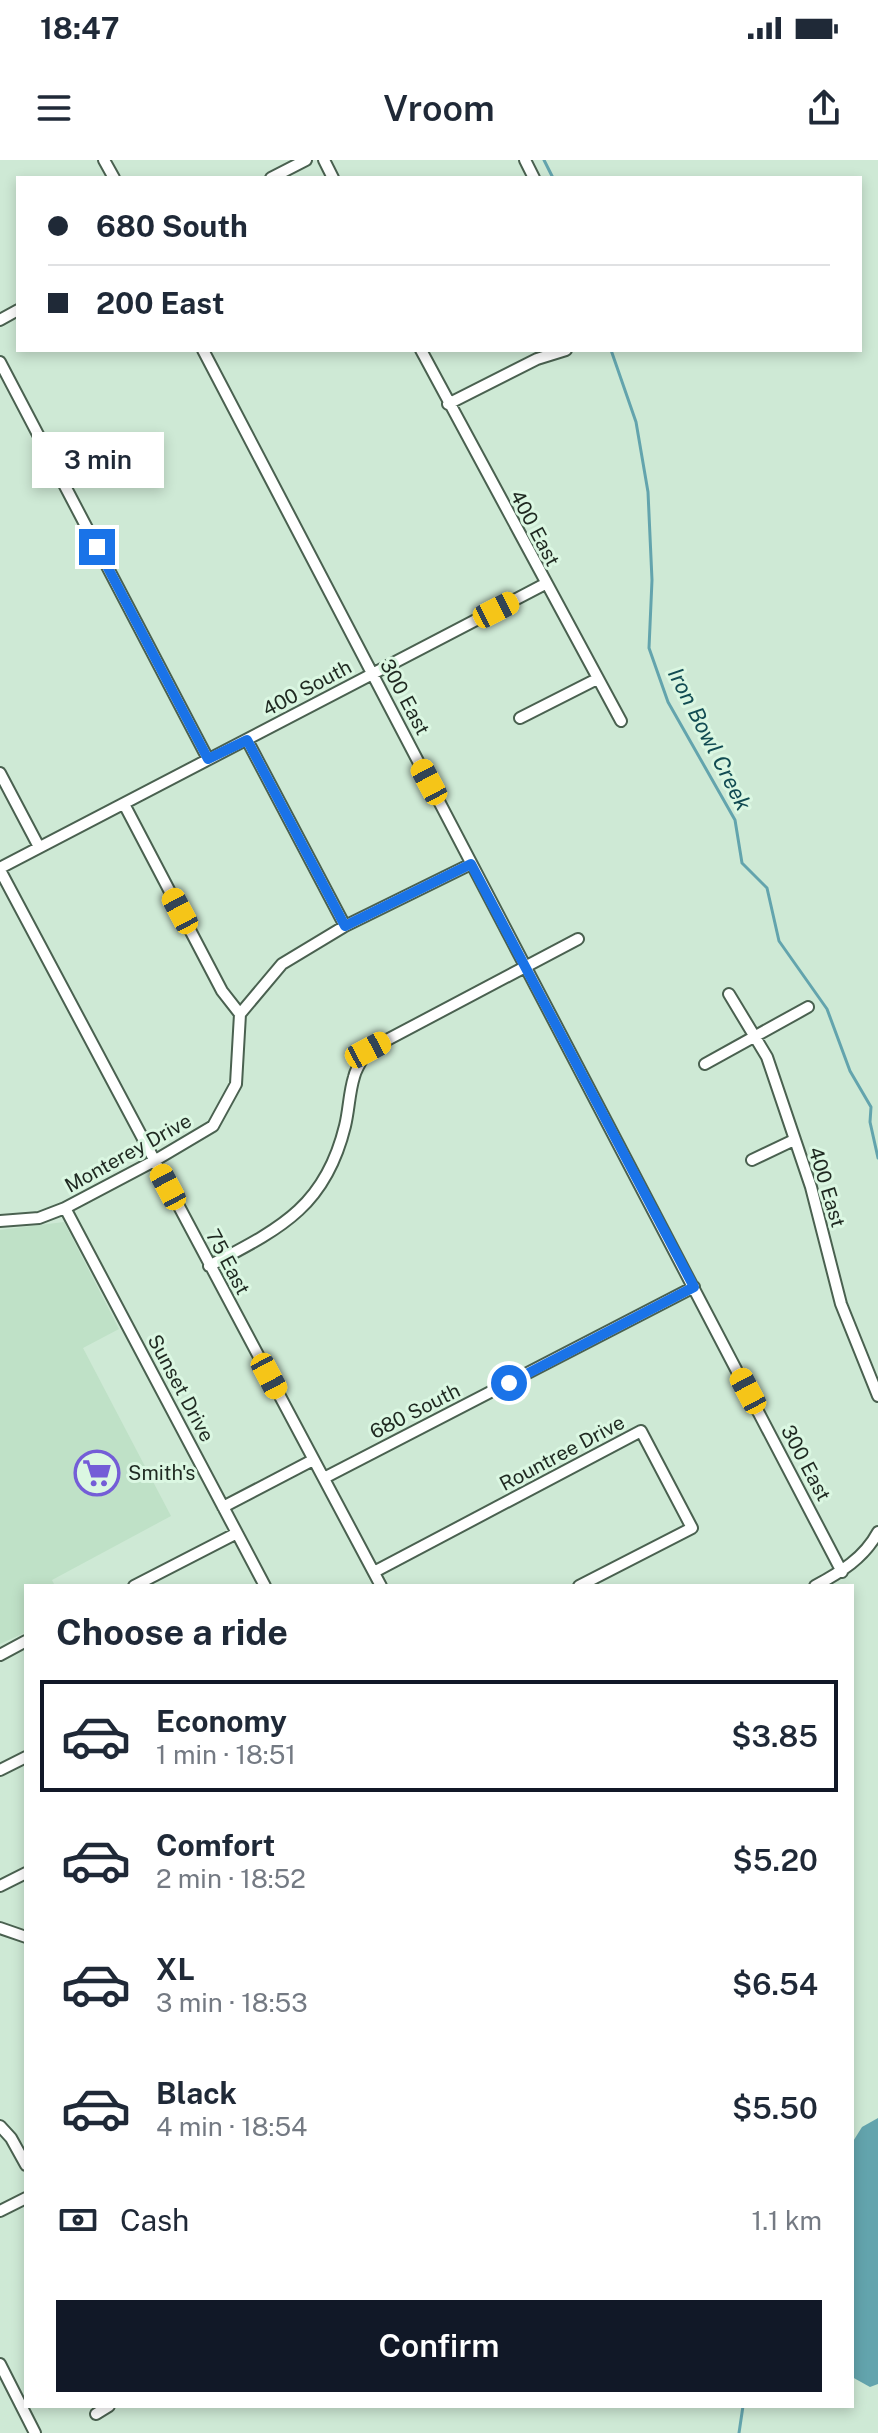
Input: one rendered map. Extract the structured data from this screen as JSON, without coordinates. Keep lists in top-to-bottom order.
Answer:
{
  "streets": {
    "street": [
      "400 East",
      "400 South",
      "300 East",
      "Monterey Drive",
      "75 East",
      "Sunset Drive",
      "680 South",
      "Rountree Drive"
    ]
  },
  "crossings": [
    ["400 East", "400 South"],
    ["400 South", "300 East"],
    ["400 South", "75 East"],
    ["300 East", "680 South"],
    ["Monterey Drive", "75 East"],
    ["Monterey Drive", "Sunset Drive"],
    ["75 East", "680 South"],
    ["75 East", "Rountree Drive"]
  ],
  "water": ["Iron Bowl Creek"],
  "places": {
    "supermarket": ["Smith's"]
  },
  "page": {
    "status": "18:47",
    "header": "Vroom",
    "banner": ["680 South", "200 East"],
    "bubble": "3 min",
    "heading": "Choose a ride",
    "list": [
      {
        "name": "Economy",
        "note": "1 min · 18:51",
        "value": "$3.85"
      },
      {
        "name": "Comfort",
        "note": "2 min · 18:52",
        "value": "$5.20"
      },
      {
        "name": "XL",
        "note": "3 min · 18:53",
        "value": "$6.54"
      },
      {
        "name": "Black",
        "note": "4 min · 18:54",
        "value": "$5.50"
      }
    ],
    "pay": ["Cash", "1.1 km"],
    "buttons": "Confirm"
  }
}
